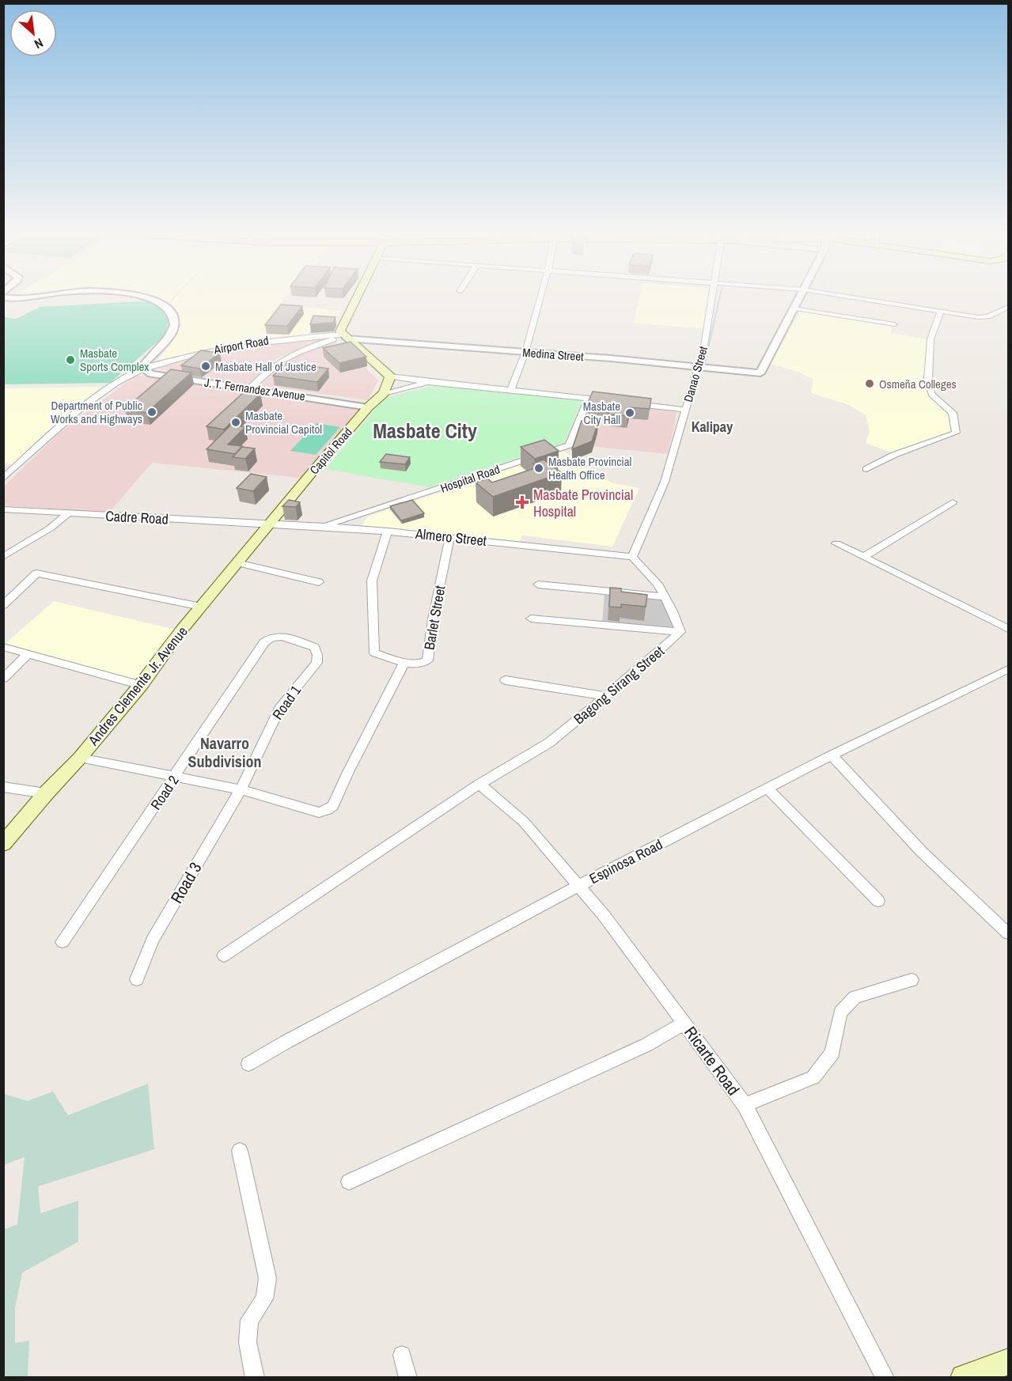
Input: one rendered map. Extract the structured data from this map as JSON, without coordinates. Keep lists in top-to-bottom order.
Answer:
{
  "streets": {
    "main road": ["Capitol Road", "Andres Clemente Jr. Avenue"],
    "street": [
      "Airport Road",
      "Medina Street",
      "Danao Street",
      "J. T. Fernandez Avenue",
      "Hospital Road",
      "Cadre Road",
      "Almero Street",
      "Barlet Street",
      "Bagong Sirang Street",
      "Road 1",
      "Road 2",
      "Espinosa Road",
      "Road 3",
      "Ricarte Road"
    ]
  },
  "crossings": [
    ["Airport Road", "J. T. Fernandez Avenue"],
    ["Medina Street", "Danao Street"],
    ["Danao Street", "Almero Street"],
    ["J. T. Fernandez Avenue", "Capitol Road"],
    ["Capitol Road", "Cadre Road"],
    ["Capitol Road", "Almero Street"],
    ["Capitol Road", "Andres Clemente Jr. Avenue"],
    ["Hospital Road", "Almero Street"],
    ["Cadre Road", "Almero Street"],
    ["Cadre Road", "Andres Clemente Jr. Avenue"],
    ["Almero Street", "Barlet Street"],
    ["Almero Street", "Andres Clemente Jr. Avenue"],
    ["Bagong Sirang Street", "Ricarte Road"],
    ["Road 1", "Road 2"],
    ["Road 1", "Road 3"],
    ["Espinosa Road", "Ricarte Road"]
  ],
  "districts": ["Kalipay", "Masbate City", "Navarro Subdivision"],
  "places": {
    "other": [
      "Masbate Sports Complex",
      "Masbate Hall of Justice",
      "Osmeña Colleges",
      "Department of Public Works and Highways",
      "Masbate City Hall",
      "Masbate Provincial Capitol",
      "Masbate Provincial Health Office"
    ],
    "health": ["Masbate Provincial Hospital"]
  },
  "north": "bottom right"
}
